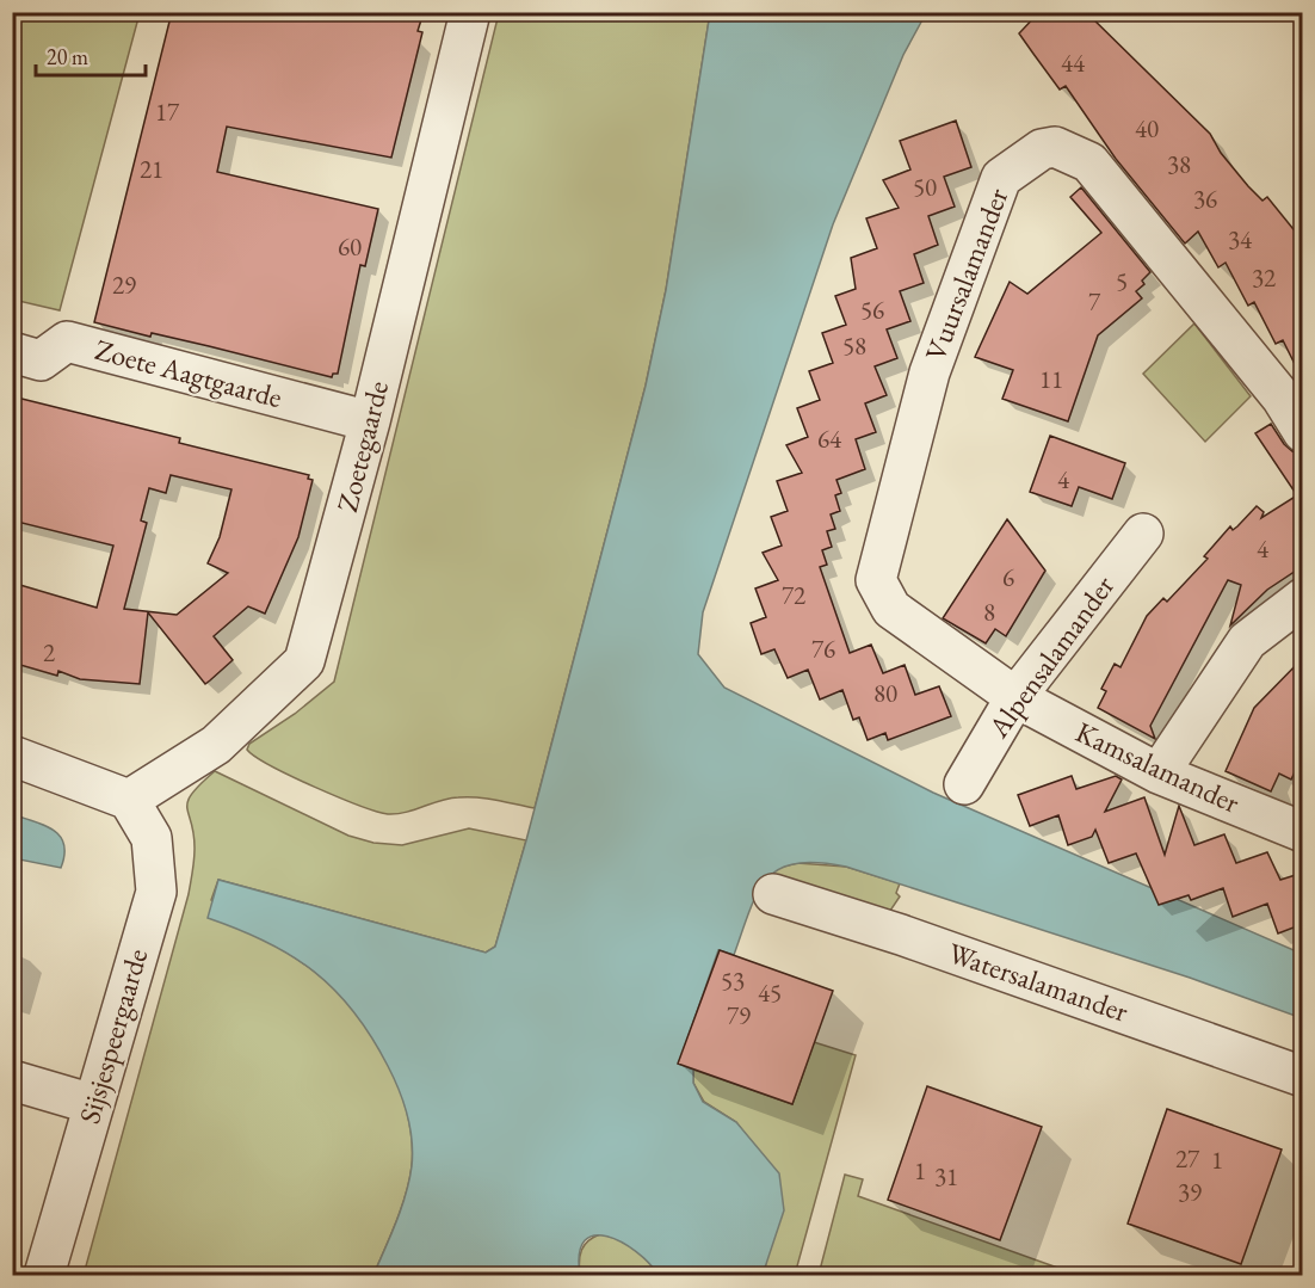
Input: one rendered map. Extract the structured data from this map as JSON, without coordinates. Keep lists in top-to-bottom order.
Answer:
{
  "streets": {
    "street": [
      "Vuursalamander",
      "Zoete Aagtgaarde",
      "Zoetegaarde",
      "Alpensalamander",
      "Kamsalamander",
      "Watersalamander",
      "Sijsjespeergaarde"
    ]
  },
  "crossings": [
    ["Vuursalamander", "Alpensalamander"],
    ["Vuursalamander", "Kamsalamander"],
    ["Zoete Aagtgaarde", "Zoetegaarde"],
    ["Zoetegaarde", "Sijsjespeergaarde"],
    ["Alpensalamander", "Kamsalamander"]
  ],
  "house_numbers": [
    "44",
    "17",
    "40",
    "38",
    "21",
    "50",
    "36",
    "34",
    "60",
    "32",
    "5",
    "29",
    "7",
    "56",
    "58",
    "11",
    "64",
    "4",
    "4",
    "6",
    "72",
    "8",
    "76",
    "2",
    "80",
    "53",
    "45",
    "79",
    "27",
    "1",
    "1",
    "31",
    "39"
  ],
  "scale_bar": "20 m"
}
